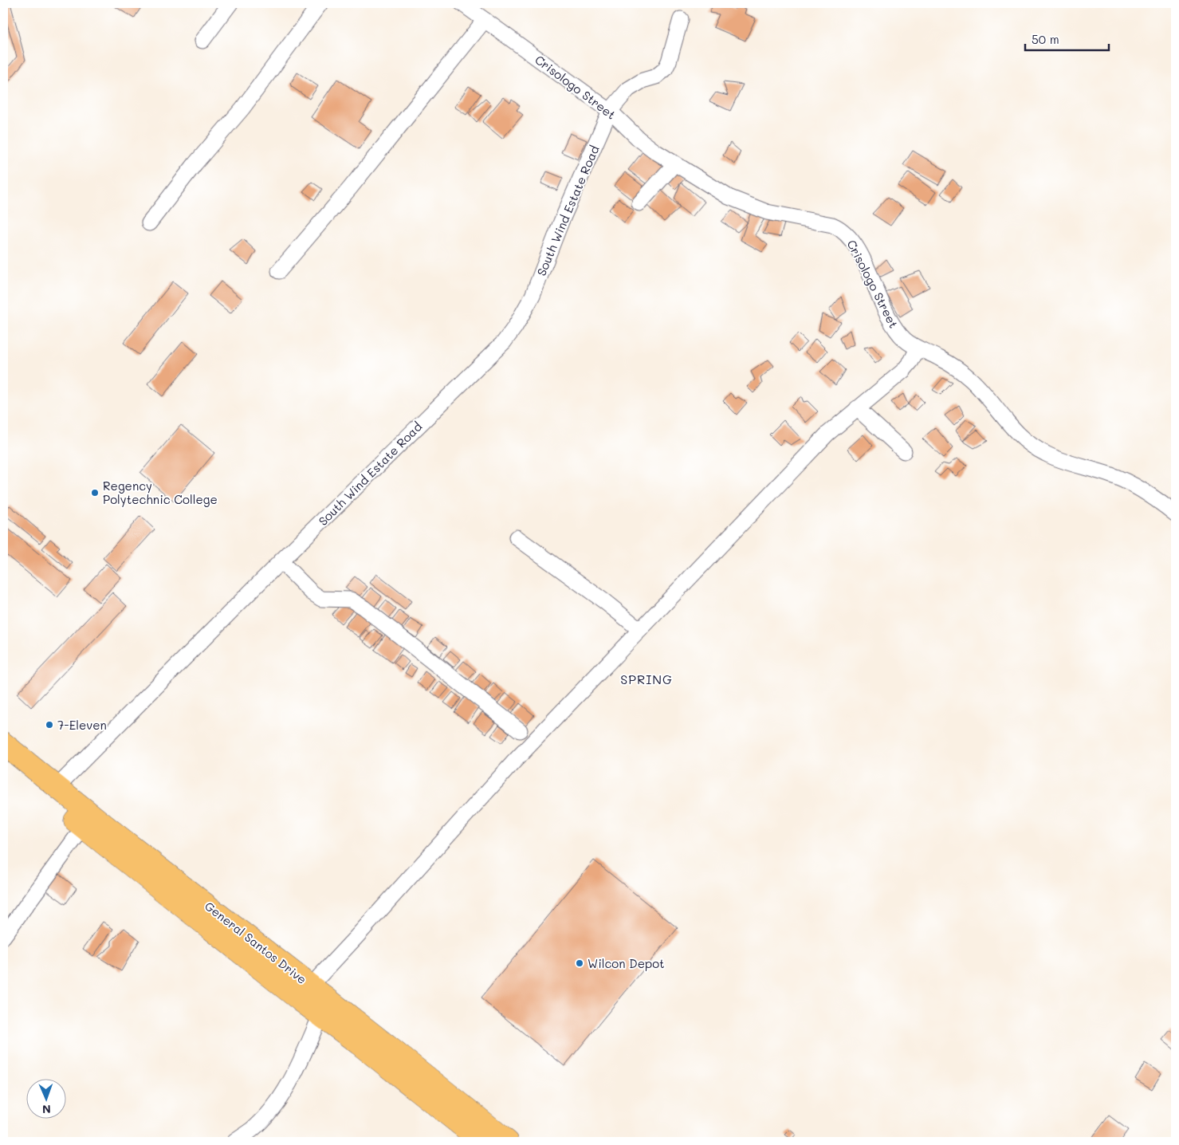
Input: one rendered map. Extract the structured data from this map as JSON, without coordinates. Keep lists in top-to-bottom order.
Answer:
{
  "streets": {
    "highway": ["General Santos Drive"],
    "street": ["Crisologo Street", "South Wind Estate Road"]
  },
  "crossings": [
    ["Crisologo Street", "South Wind Estate Road"],
    ["South Wind Estate Road", "General Santos Drive"]
  ],
  "districts": ["SPRING"],
  "places": ["Regency Polytechnic College", "7-Eleven", "Wilcon Depot"],
  "scale_bar": "50 m",
  "north": "bottom"
}
